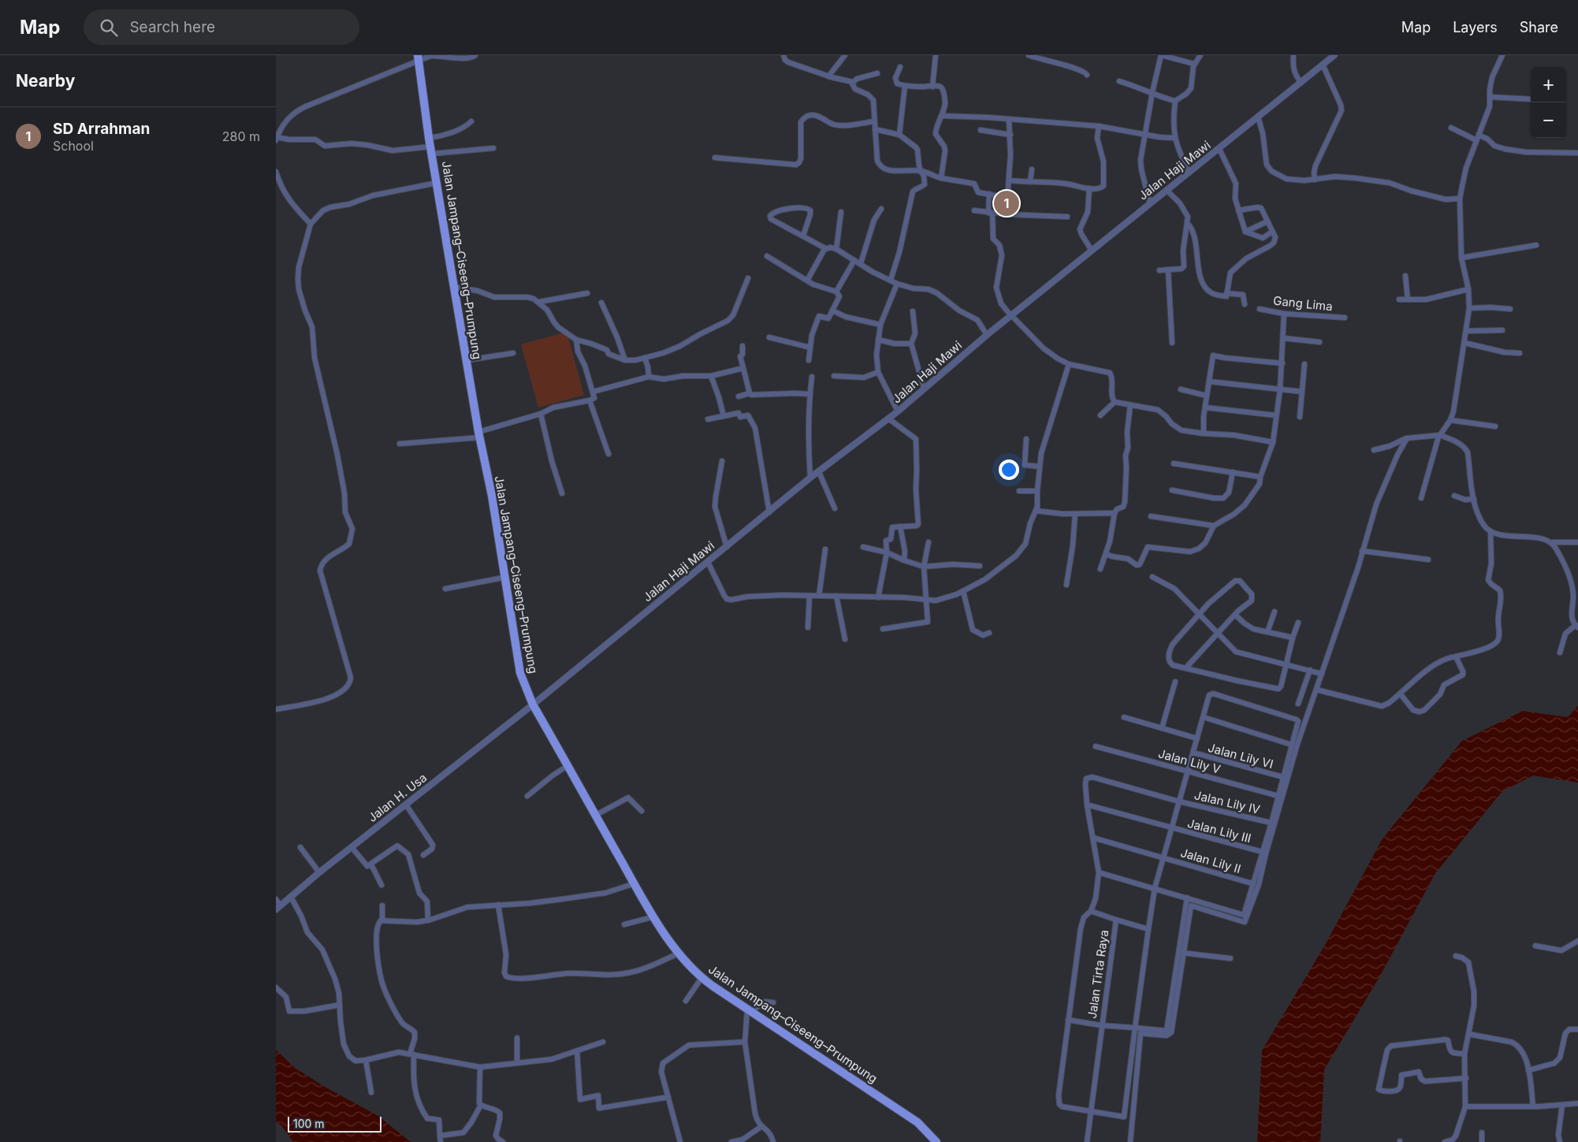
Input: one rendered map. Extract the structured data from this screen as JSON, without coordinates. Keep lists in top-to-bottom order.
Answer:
{
  "streets": {
    "main road": ["Jalan Jampang–Ciseeng–Prumpung"],
    "street": [
      "Jalan Haji Mawi",
      "Gang Lima",
      "Jalan Lily VI",
      "Jalan Lily V",
      "Jalan H. Usa",
      "Jalan Lily IV",
      "Jalan Lily III",
      "Jalan Lily II",
      "Jalan Tirta Raya"
    ]
  },
  "crossings": [
    ["Jalan Haji Mawi", "Jalan Jampang–Ciseeng–Prumpung"],
    ["Jalan Haji Mawi", "Jalan H. Usa"],
    ["Jalan Jampang–Ciseeng–Prumpung", "Jalan H. Usa"],
    ["Jalan Lily IV", "Jalan Lily III"]
  ],
  "scale_bar": "100 m",
  "page": {
    "header": "Map",
    "search": "Search here",
    "nav": ["Map", "Layers", "Share"],
    "heading": "Nearby",
    "map_buttons": ["+", "−"],
    "list": [
      {
        "mark": "1",
        "name": "SD Arrahman",
        "note": "School",
        "value": "280 m"
      }
    ],
    "pins": "1",
    "scale": "100 m"
  }
}
